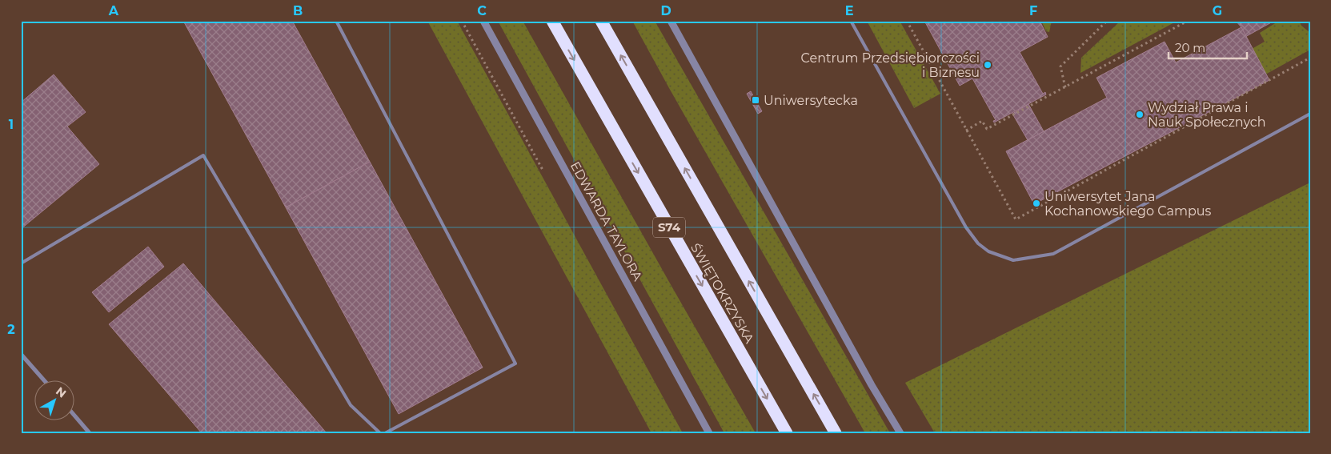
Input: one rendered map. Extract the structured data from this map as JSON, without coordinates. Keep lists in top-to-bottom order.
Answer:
{
  "streets": {
    "highway": ["S74", "ŚWIĘTOKRZYSKA"],
    "street": ["EDWARDA TAYLORA"]
  },
  "places": {
    "other": ["Centrum Przedsiębiorczości i Biznesu", "Wydział Prawa i Nauk Społecznych", "Uniwersytet Jana Kochanowskiego Campus"],
    "transit": ["Uniwersytecka"]
  },
  "scale_bar": "20 m",
  "north": "top right",
  "grid": {
    "columns": [
      "A",
      "B",
      "C",
      "D",
      "E",
      "F",
      "G"
    ],
    "rows": ["1", "2"]
  }
}
